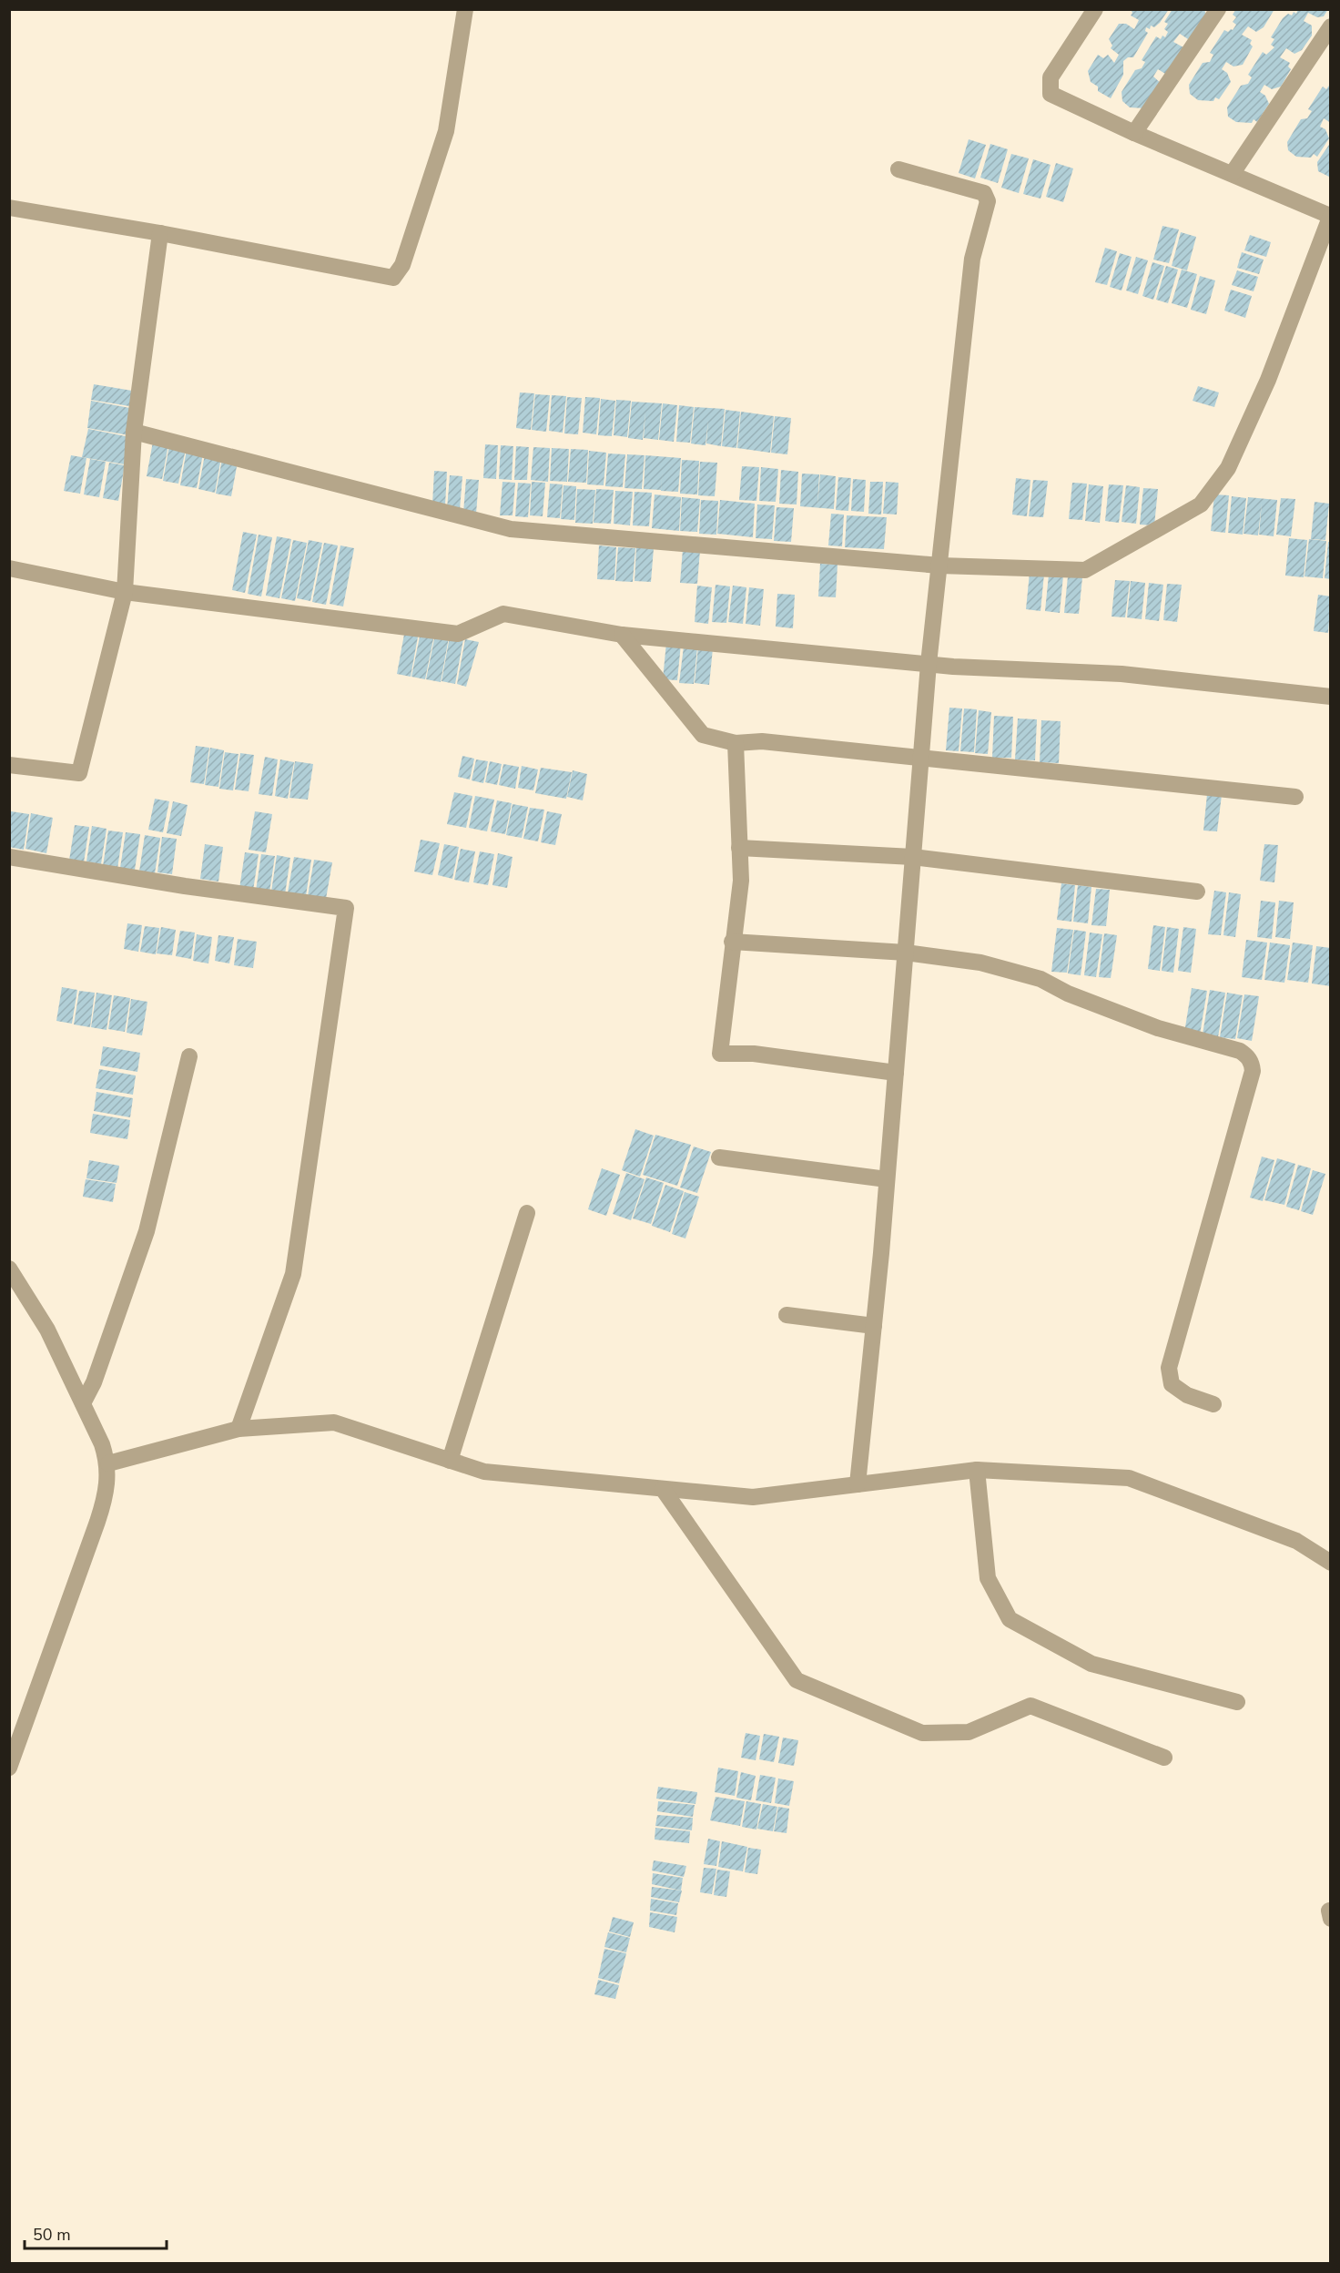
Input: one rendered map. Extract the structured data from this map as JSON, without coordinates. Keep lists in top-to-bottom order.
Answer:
{
  "scale_bar": "50 m"
}
